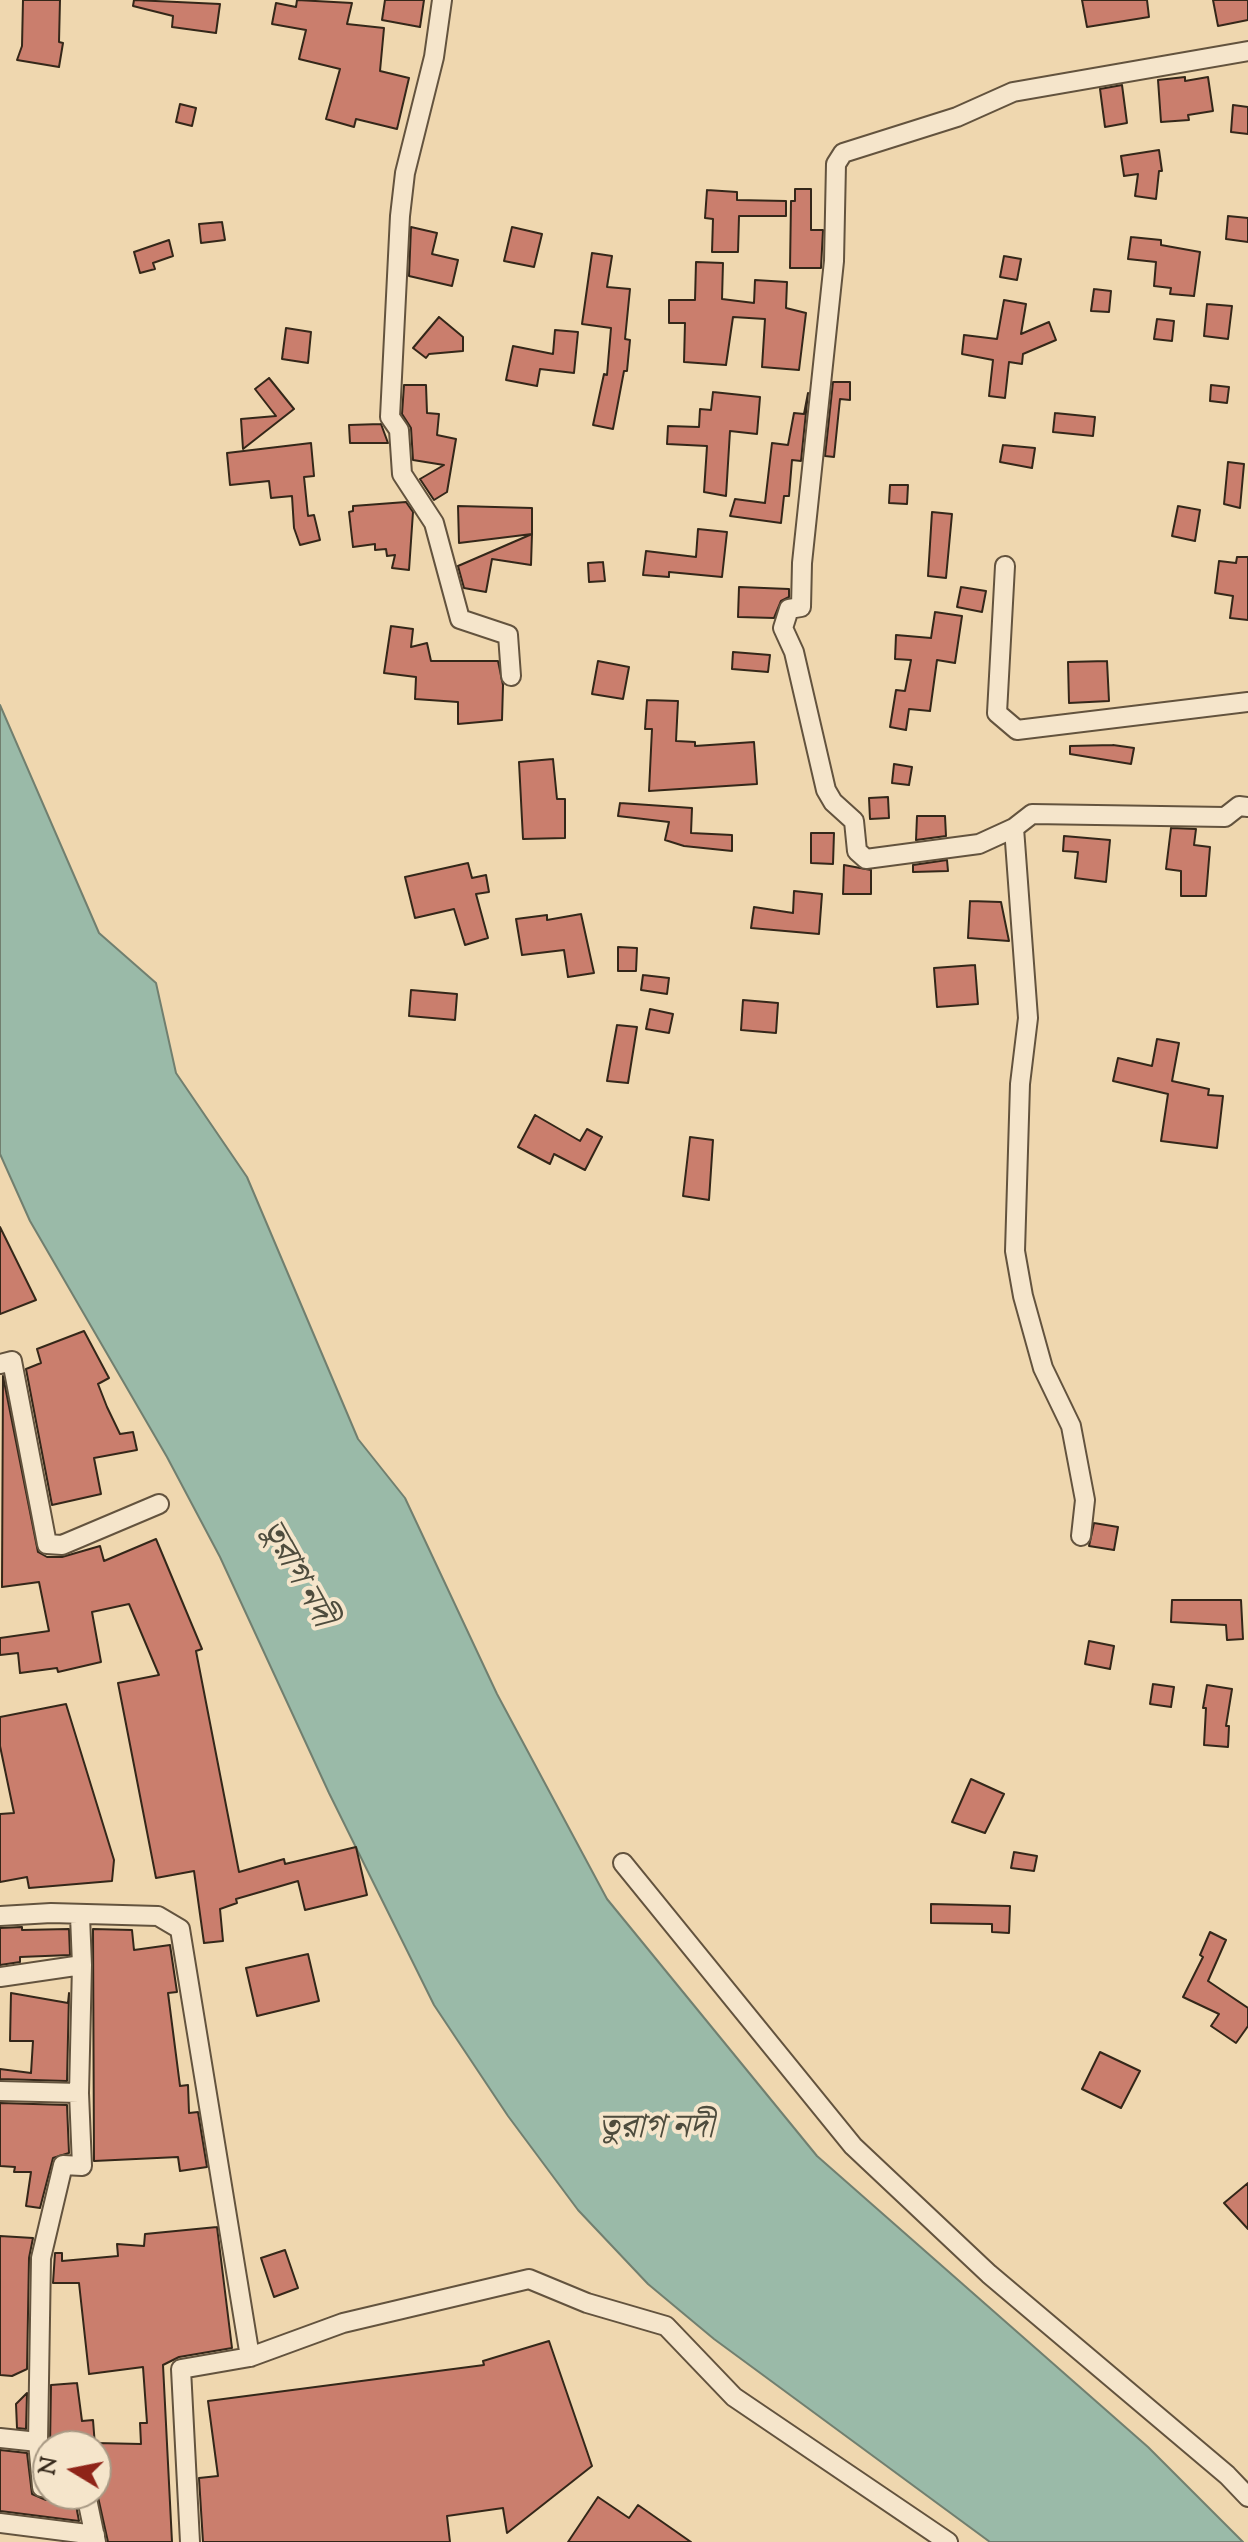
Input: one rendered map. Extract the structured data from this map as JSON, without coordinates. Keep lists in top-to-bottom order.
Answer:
{
  "water": ["তুরাগ নদী"],
  "north": "left"
}
